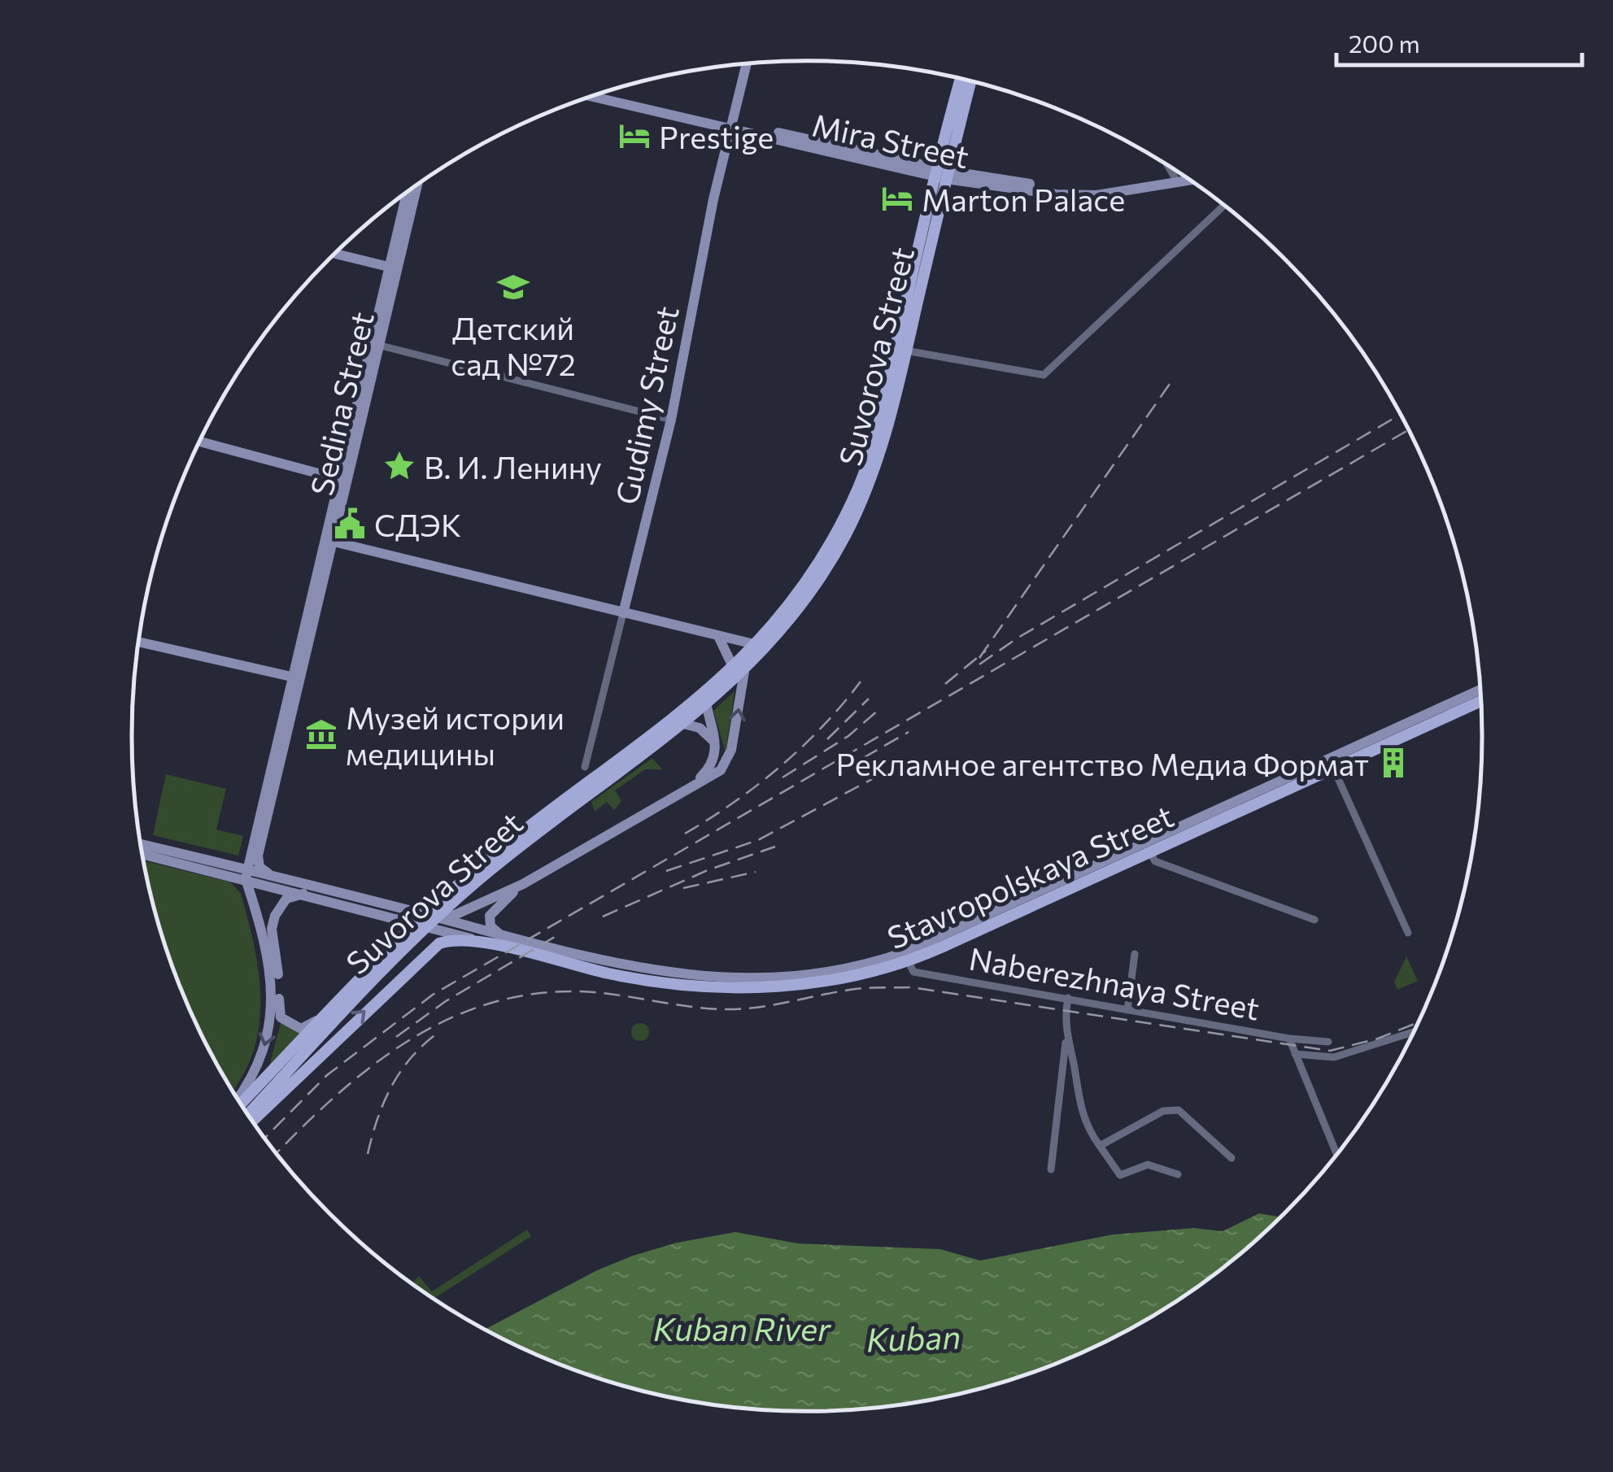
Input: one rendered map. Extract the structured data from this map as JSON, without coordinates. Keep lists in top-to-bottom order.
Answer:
{
  "streets": {
    "main road": ["Suvorova Street", "Stavropolskaya Street"],
    "street": [
      "Mira Street",
      "Sedina Street",
      "Gudimy Street",
      "Naberezhnaya Street"
    ]
  },
  "crossings": [
    ["Mira Street", "Suvorova Street"],
    ["Mira Street", "Gudimy Street"],
    ["Suvorova Street", "Stavropolskaya Street"],
    ["Sedina Street", "Stavropolskaya Street"],
    ["Stavropolskaya Street", "Naberezhnaya Street"]
  ],
  "water": ["Kuban River", "Kuban"],
  "places": {
    "hotel": ["Prestige", "Marton Palace"],
    "school or university": ["Детский сад №72"],
    "place": ["В. И. Ленину"],
    "public building": ["СДЭК"],
    "museum": ["Музей истории медицины"],
    "building": ["Рекламное агентство Медиа Формат"]
  },
  "scale_bar": "200 m"
}
